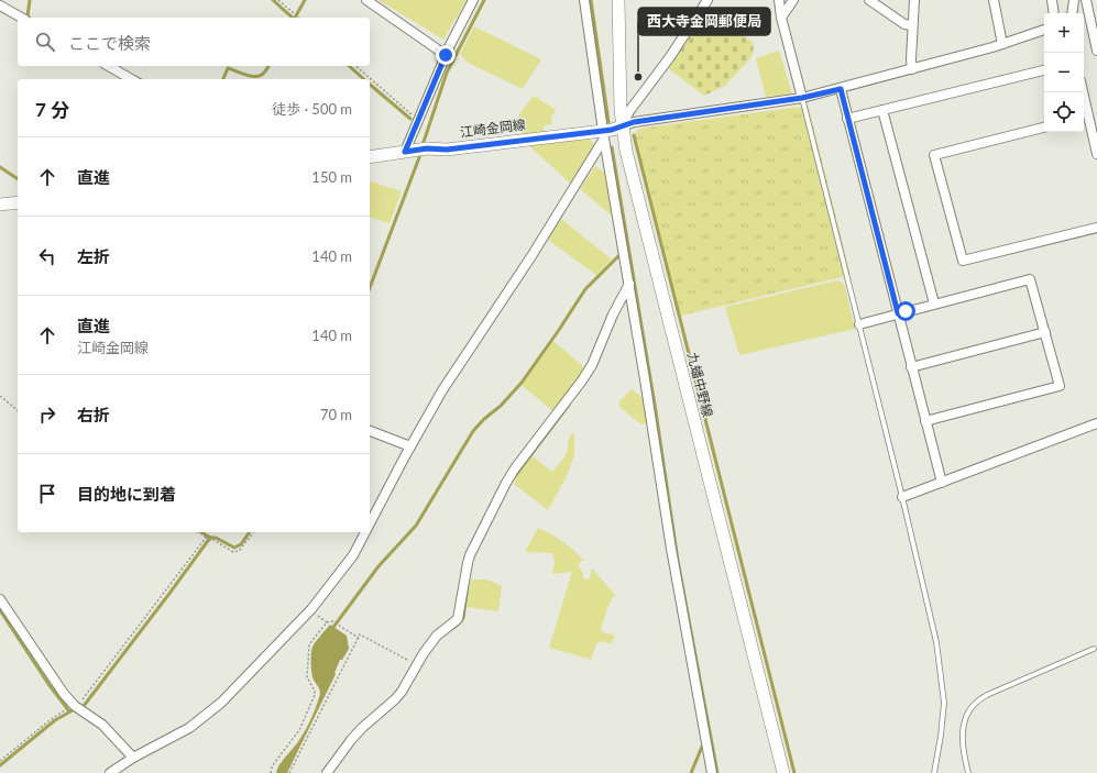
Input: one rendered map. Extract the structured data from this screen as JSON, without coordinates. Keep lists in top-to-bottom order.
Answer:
{
  "streets": {
    "main road": ["江崎金岡線", "九蟠中野線"]
  },
  "crossings": [
    ["江崎金岡線", "九蟠中野線"]
  ],
  "places": ["西大寺金岡郵便局"],
  "page": {
    "map_buttons": ["+", "−"],
    "search": "ここで検索",
    "heading": ["7 分", "徒歩 · 500 m"],
    "list": [
      ["直進", "150 m"],
      ["左折", "140 m"],
      ["直進", "江崎金岡線", "140 m"],
      ["右折", "70 m"],
      "目的地に到着"
    ]
  }
}
